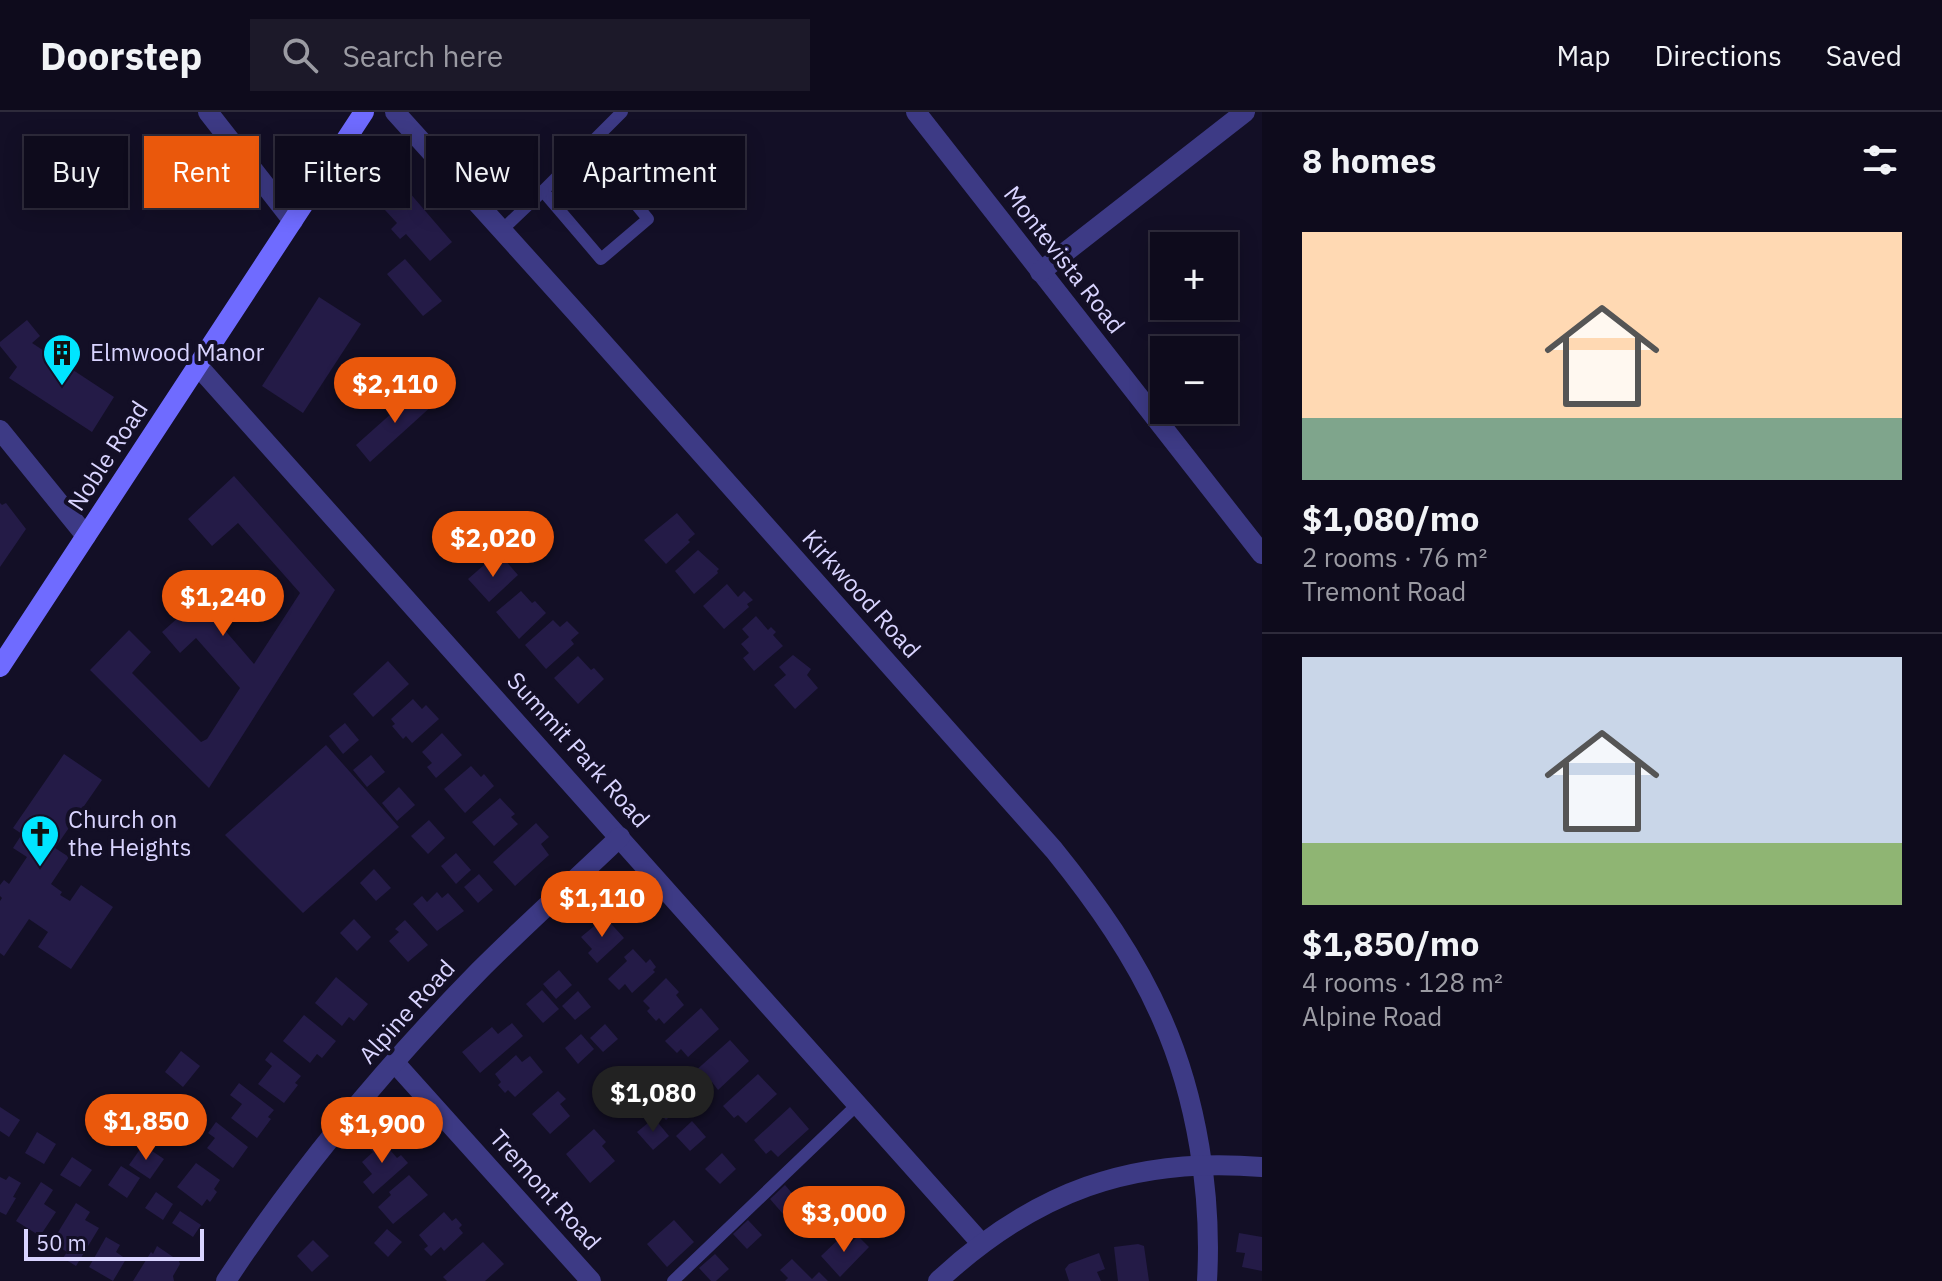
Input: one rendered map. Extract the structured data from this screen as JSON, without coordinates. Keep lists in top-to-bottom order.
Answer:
{
  "streets": {
    "main road": ["Noble Road"],
    "street": [
      "Montevista Road",
      "Kirkwood Road",
      "Summit Park Road",
      "Alpine Road",
      "Tremont Road"
    ]
  },
  "crossings": [
    ["Noble Road", "Summit Park Road"],
    ["Summit Park Road", "Alpine Road"],
    ["Alpine Road", "Tremont Road"]
  ],
  "places": {
    "building": ["Elmwood Manor"],
    "church": ["Church on the Heights"]
  },
  "scale_bar": "50 m",
  "page": {
    "header": "Doorstep",
    "search": "Search here",
    "nav": ["Map", "Directions", "Saved"],
    "heading": "8 homes",
    "chip": [
      "Buy",
      "Rent",
      "Filters",
      "New",
      "Apartment"
    ],
    "list": [
      {
        "name": "$1,080/mo",
        "note": "2 rooms · 76 m² · Tremont Road"
      },
      {
        "name": "$1,850/mo",
        "note": "4 rooms · 128 m² · Alpine Road"
      }
    ],
    "map_buttons": ["+", "−"],
    "price": [
      "$2,110",
      "$2,020",
      "$1,240",
      "$1,110",
      "$1,080",
      "$1,850",
      "$1,900",
      "$3,000"
    ],
    "scale": "50 m"
  }
}
